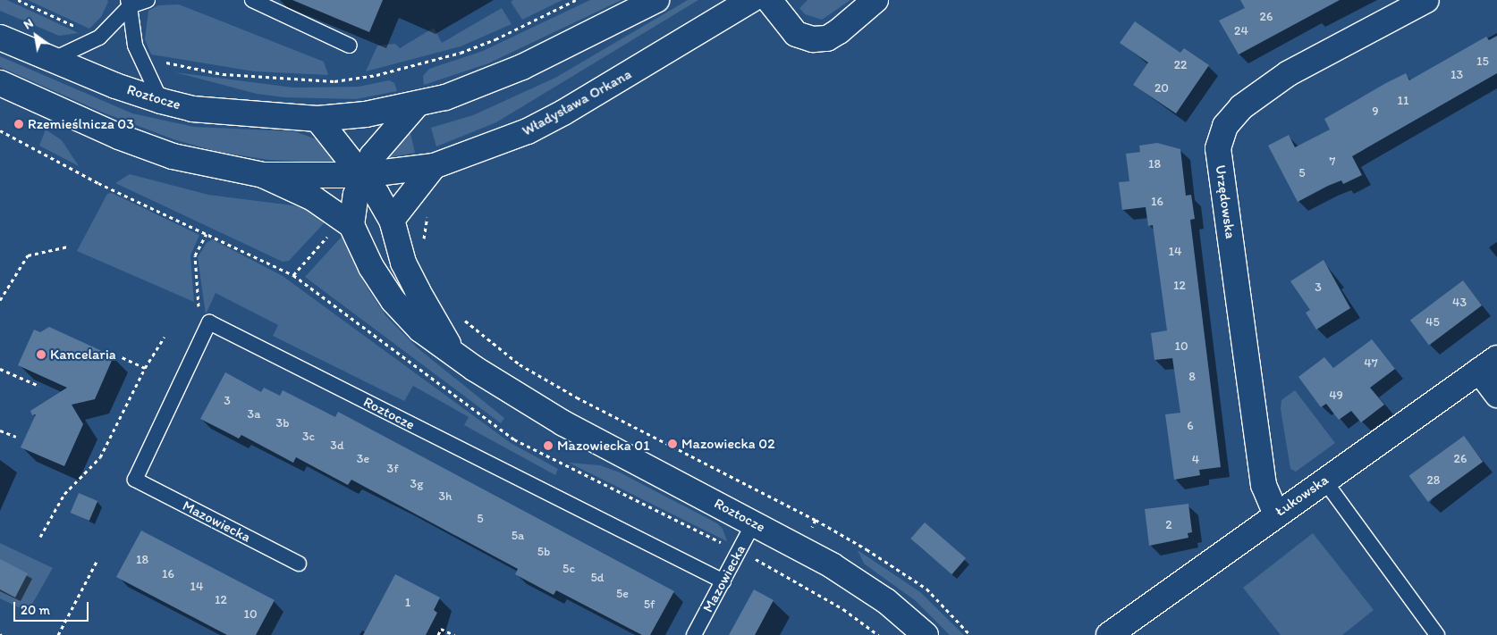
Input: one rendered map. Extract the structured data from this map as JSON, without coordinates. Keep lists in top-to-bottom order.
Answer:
{
  "streets": {
    "street": [
      "Roztocze",
      "Władysława Orkana",
      "Urzędowska",
      "Łukowska"
    ],
    "lane": ["Mazowiecka"]
  },
  "crossings": [
    ["Roztocze", "Władysława Orkana"],
    ["Roztocze", "Mazowiecka"],
    ["Urzędowska", "Łukowska"]
  ],
  "places": [
    "Rzemieślnicza 03",
    "Kancelaria",
    "Mazowiecka 02",
    "Mazowiecka 01"
  ],
  "house_numbers": [
    "26",
    "24",
    "15",
    "22",
    "13",
    "20",
    "11",
    "9",
    "7",
    "18",
    "5",
    "16",
    "14",
    "12",
    "3",
    "43",
    "45",
    "10",
    "47",
    "8",
    "49",
    "3",
    "3a",
    "3b",
    "6",
    "3c",
    "3d",
    "3e",
    "26",
    "4",
    "3f",
    "28",
    "3g",
    "3h",
    "5",
    "2",
    "5a",
    "5b",
    "18",
    "5c",
    "16",
    "5d",
    "14",
    "5e",
    "12",
    "1",
    "5f",
    "10"
  ],
  "scale_bar": "20 m",
  "north": "top left"
}
